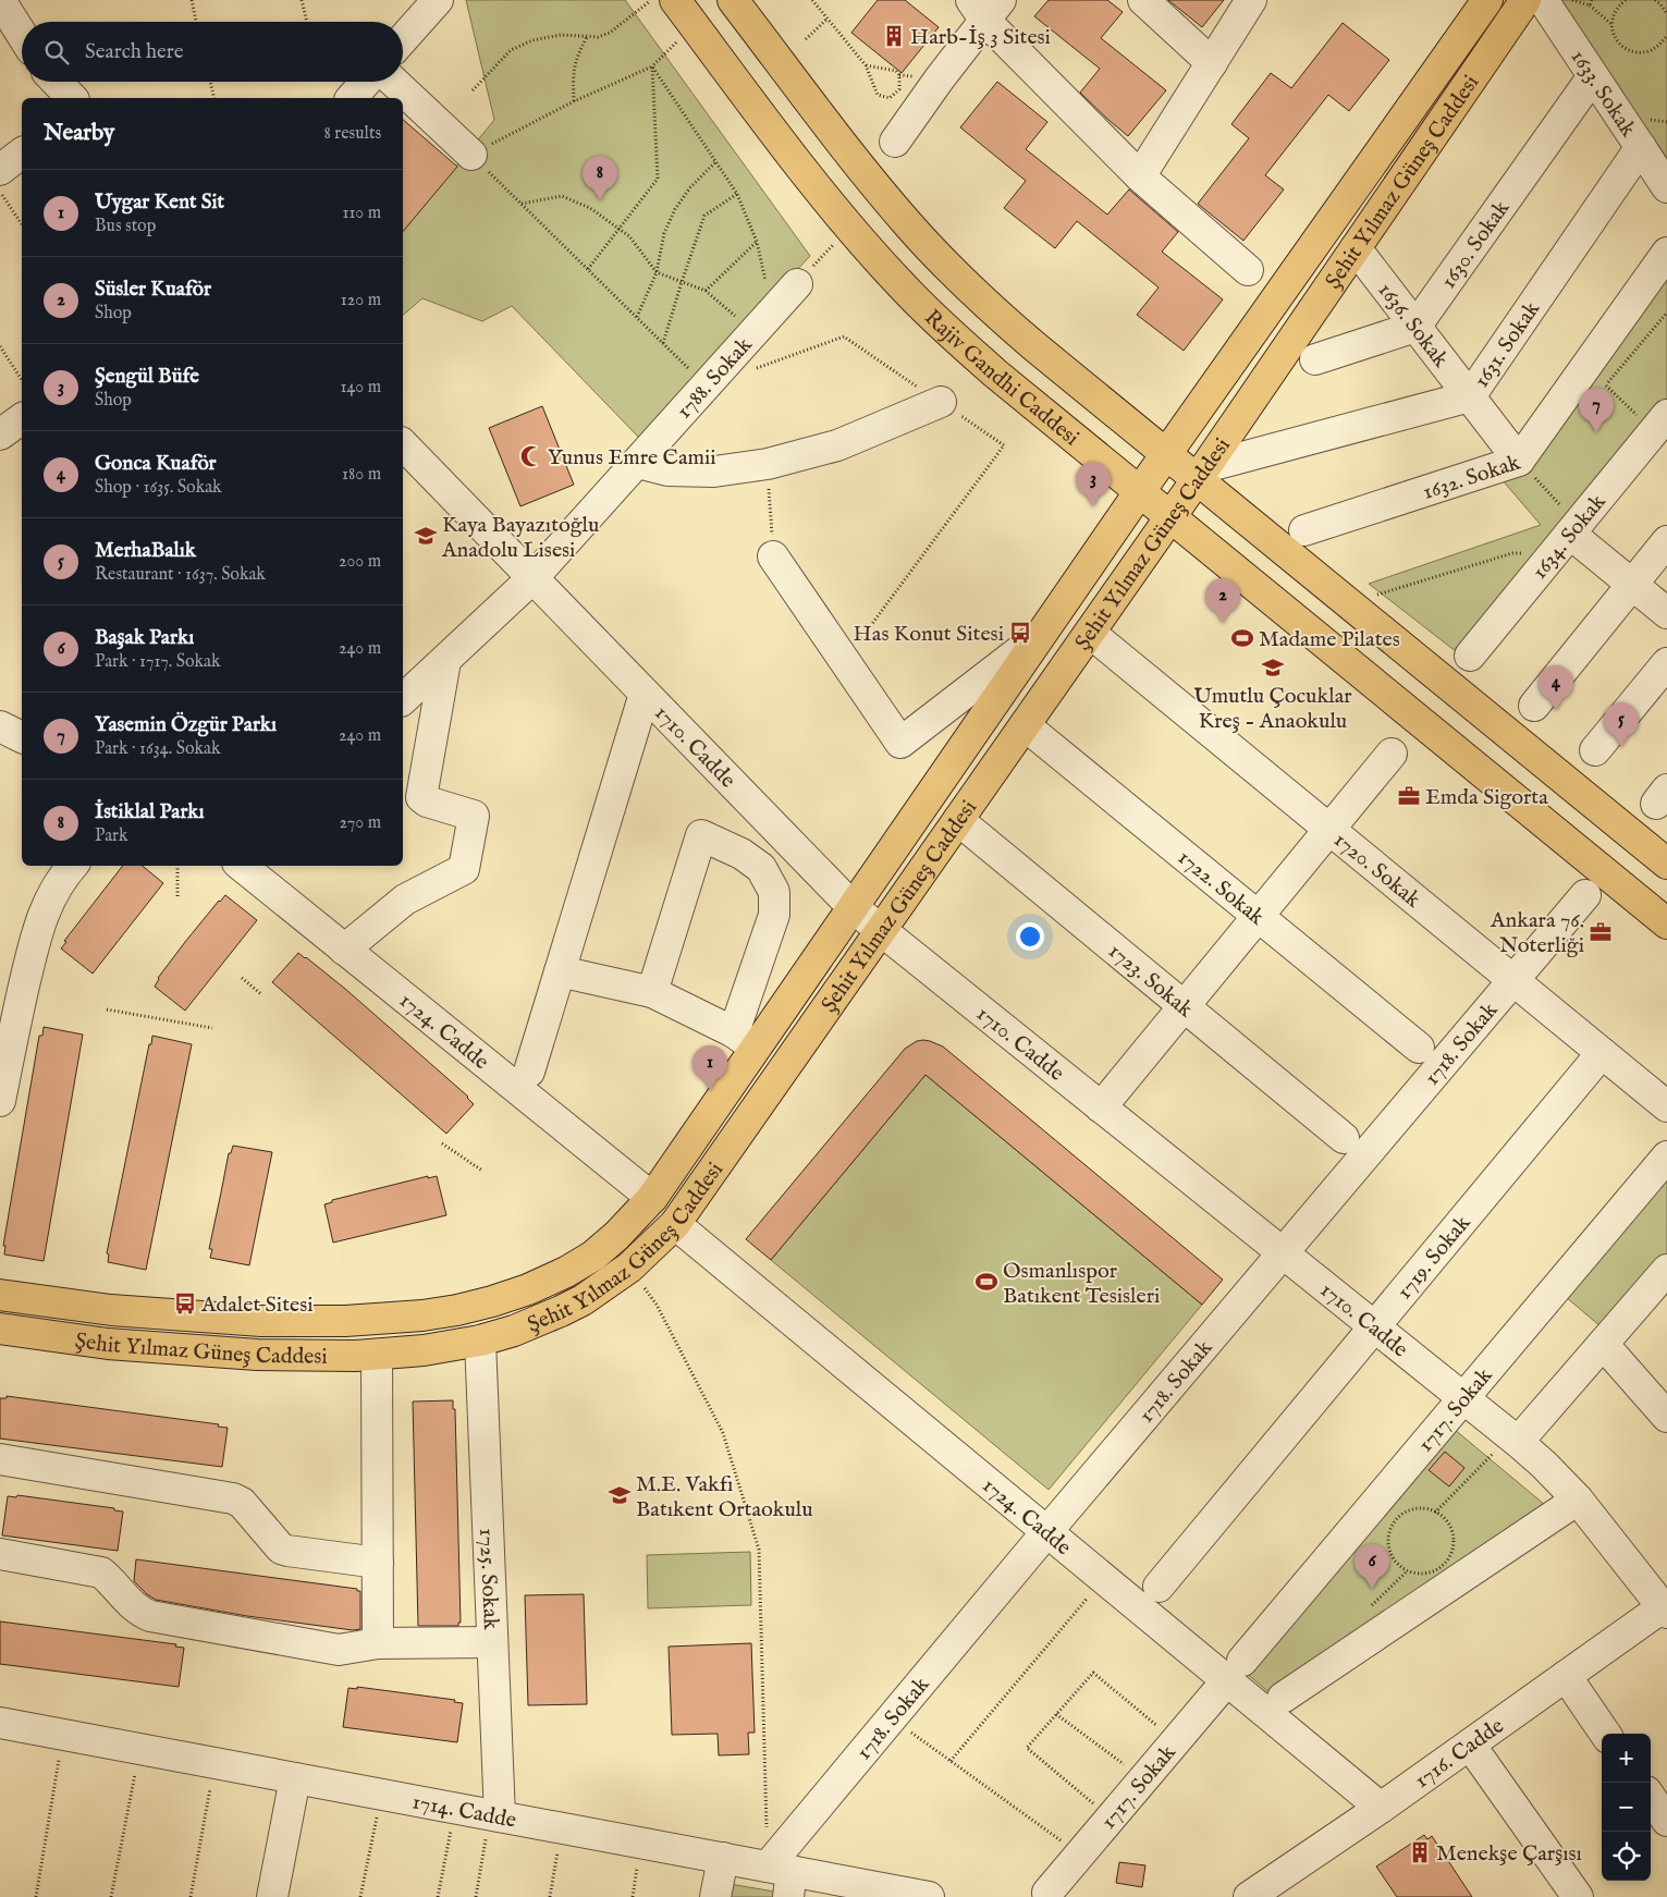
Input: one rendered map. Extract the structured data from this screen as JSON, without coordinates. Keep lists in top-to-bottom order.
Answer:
{
  "streets": {
    "main road": ["Şehit Yılmaz Güneş Caddesi", "Rajiv Gandhi Caddesi"],
    "street": [
      "1633. Sokak",
      "1630. Sokak",
      "1636. Sokak",
      "1631. Sokak",
      "1788. Sokak",
      "1632. Sokak",
      "1634. Sokak",
      "1710. Cadde",
      "1720. Sokak",
      "1722. Sokak",
      "1723. Sokak",
      "1724. Cadde",
      "1718. Sokak",
      "1719. Sokak",
      "1717. Sokak",
      "1725. Sokak",
      "1716. Cadde",
      "1714. Cadde"
    ]
  },
  "crossings": [
    ["1633. Sokak", "1630. Sokak"],
    ["1633. Sokak", "1631. Sokak"],
    ["Şehit Yılmaz Güneş Caddesi", "1636. Sokak"],
    ["Şehit Yılmaz Güneş Caddesi", "1631. Sokak"],
    ["Şehit Yılmaz Güneş Caddesi", "Rajiv Gandhi Caddesi"],
    ["Şehit Yılmaz Güneş Caddesi", "1710. Cadde"],
    ["Şehit Yılmaz Güneş Caddesi", "1720. Sokak"],
    ["Şehit Yılmaz Güneş Caddesi", "1722. Sokak"],
    ["Şehit Yılmaz Güneş Caddesi", "1723. Sokak"],
    ["Şehit Yılmaz Güneş Caddesi", "1724. Cadde"],
    ["Şehit Yılmaz Güneş Caddesi", "1725. Sokak"],
    ["1630. Sokak", "1636. Sokak"],
    ["1636. Sokak", "1631. Sokak"],
    ["1636. Sokak", "1632. Sokak"],
    ["1631. Sokak", "Rajiv Gandhi Caddesi"],
    ["1788. Sokak", "1710. Cadde"],
    ["1710. Cadde", "1718. Sokak"],
    ["1710. Cadde", "1719. Sokak"],
    ["1710. Cadde", "1717. Sokak"],
    ["1710. Cadde", "1716. Cadde"],
    ["1720. Sokak", "1718. Sokak"],
    ["1720. Sokak", "1719. Sokak"],
    ["1724. Cadde", "1718. Sokak"],
    ["1724. Cadde", "1717. Sokak"],
    ["1724. Cadde", "1716. Cadde"],
    ["1718. Sokak", "1714. Cadde"],
    ["1725. Sokak", "1714. Cadde"]
  ],
  "places": {
    "building": ["Harb-İş 3 Sitesi", "Menekşe Çarşısı"],
    "mosque": ["Yunus Emre Camii"],
    "school or university": ["Kaya Bayazıtoğlu Anadolu Lisesi", "Umutlu Çocuklar Kreş - Anaokulu", "M.E. Vakfı Batıkent Ortaokulu"],
    "bus stop": ["Has Konut Sitesi", "Adalet Sitesi"],
    "sports": ["Madame Pilates", "Osmanlıspor Batıkent Tesisleri"],
    "office": ["Emda Sigorta", "Ankara 76. Noterliği"]
  },
  "page": {
    "search": "Search here",
    "heading": ["Nearby", "8 results"],
    "pins": [
      "8",
      "7",
      "3",
      "2",
      "4",
      "5",
      "1",
      "6"
    ],
    "list": [
      {
        "mark": "1",
        "name": "Uygar Kent Sit",
        "note": "Bus stop",
        "value": "110 m"
      },
      {
        "mark": "2",
        "name": "Süsler Kuaför",
        "note": "Shop",
        "value": "120 m"
      },
      {
        "mark": "3",
        "name": "Şengül Büfe",
        "note": "Shop",
        "value": "140 m"
      },
      {
        "mark": "4",
        "name": "Gonca Kuaför",
        "note": "Shop · 1635. Sokak",
        "value": "180 m"
      },
      {
        "mark": "5",
        "name": "MerhaBalık",
        "note": "Restaurant · 1637. Sokak",
        "value": "200 m"
      },
      {
        "mark": "6",
        "name": "Başak Parkı",
        "note": "Park · 1717. Sokak",
        "value": "240 m"
      },
      {
        "mark": "7",
        "name": "Yasemin Özgür Parkı",
        "note": "Park · 1634. Sokak",
        "value": "240 m"
      },
      {
        "mark": "8",
        "name": "İstiklal Parkı",
        "note": "Park",
        "value": "270 m"
      }
    ],
    "map_buttons": ["+", "−"]
  }
}
